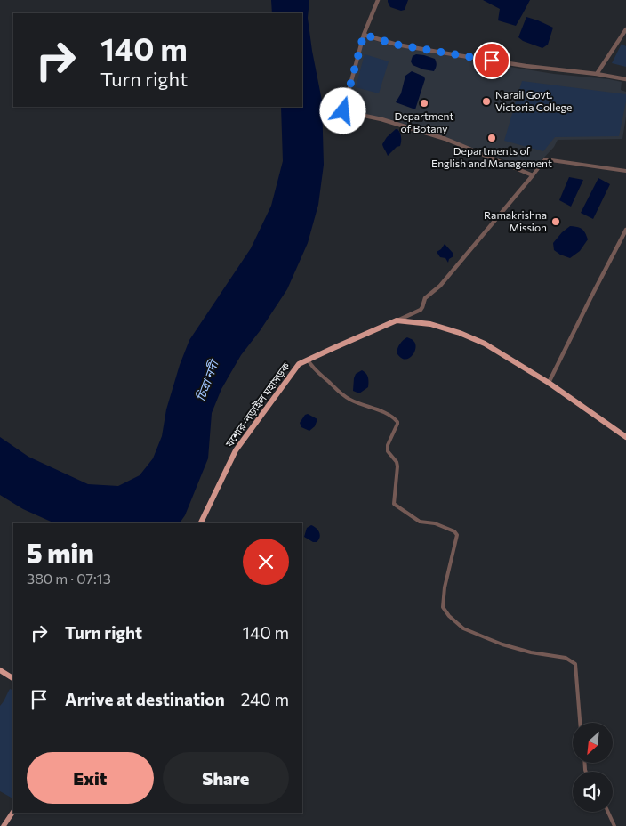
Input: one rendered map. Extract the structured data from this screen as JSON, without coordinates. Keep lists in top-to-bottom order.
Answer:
{
  "streets": {
    "highway": ["যশোর-নড়াইল মহাসড়ক"]
  },
  "water": ["চিত্রা নদী"],
  "places": [
    "Narail Govt. Victoria College",
    "Department of Botany",
    "Departments of English and Management",
    "Ramakrishna Mission"
  ],
  "north": "bottom left",
  "page": {
    "turn": ["140 m", "Turn right"],
    "heading": ["5 min", "380 m · 07:13"],
    "list": [
      {
        "name": "Turn right",
        "value": "140 m"
      },
      {
        "name": "Arrive at destination",
        "value": "240 m"
      }
    ],
    "buttons": ["Exit", "Share"]
  }
}
